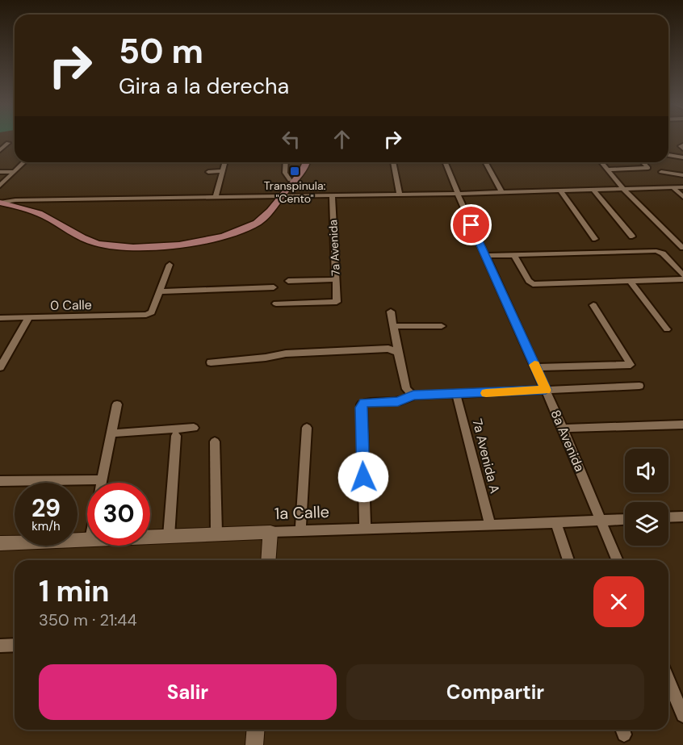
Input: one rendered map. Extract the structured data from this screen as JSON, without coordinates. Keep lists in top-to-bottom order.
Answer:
{
  "streets": {
    "street": [
      "7a Avenida",
      "0 Calle",
      "8a Avenida",
      "7a Avenida A",
      "1a Calle"
    ]
  },
  "crossings": [
    ["8a Avenida", "1a Calle"],
    ["7a Avenida A", "1a Calle"]
  ],
  "places": {
    "transit": ["Transpinula: \"Cento\""]
  },
  "page": {
    "turn": ["50 m", "Gira a la derecha"],
    "speed": "29 km/h",
    "limit": "30",
    "heading": ["1 min", "350 m · 21:44"],
    "buttons": ["Salir", "Compartir"]
  }
}
